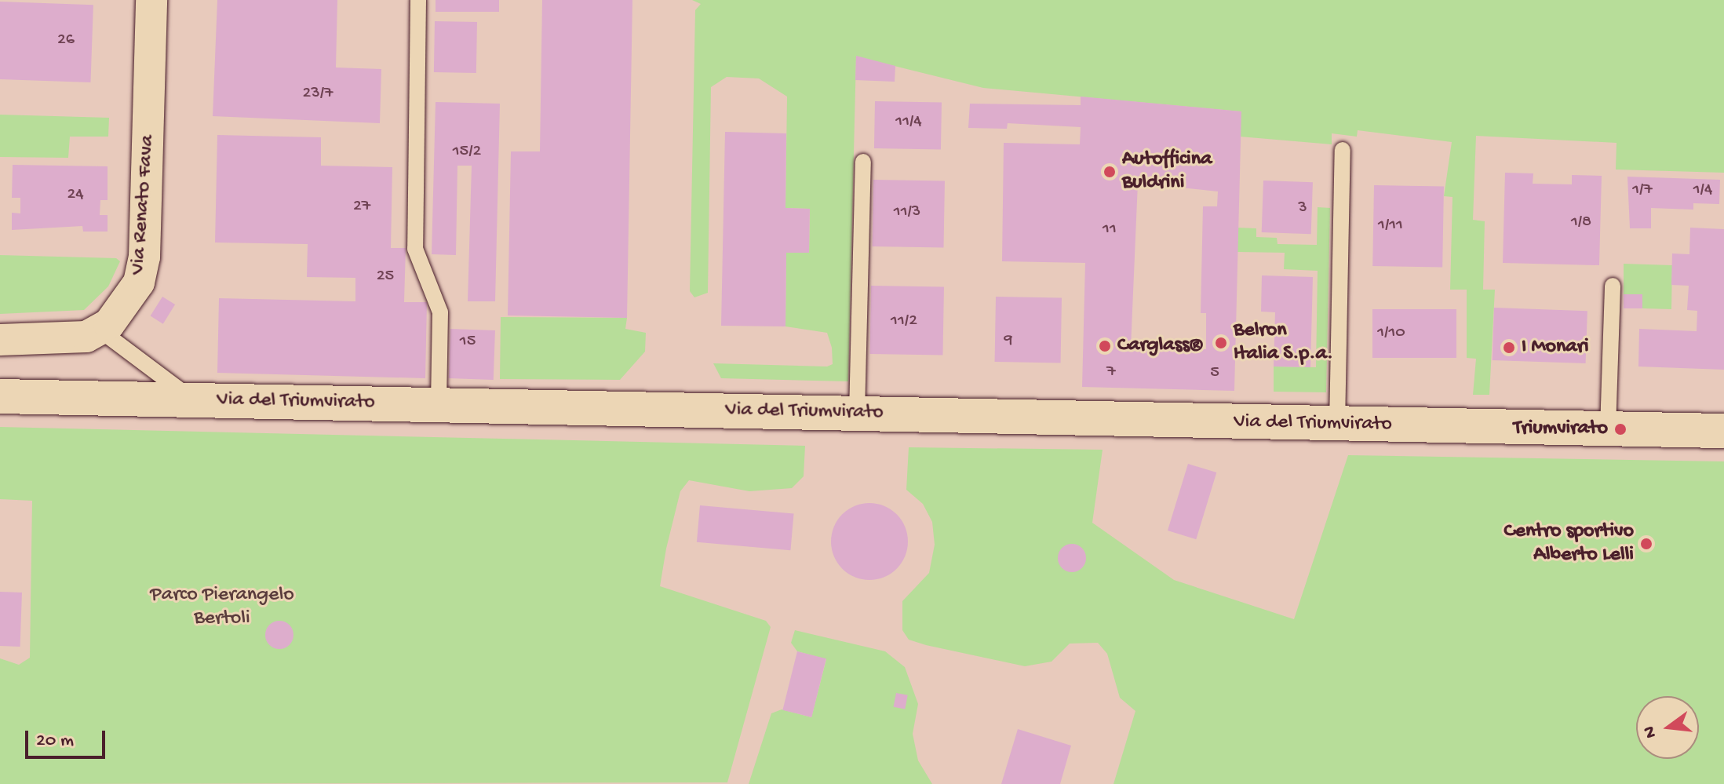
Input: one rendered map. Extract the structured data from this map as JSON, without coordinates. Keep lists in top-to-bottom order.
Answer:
{
  "streets": {
    "main road": ["Via del Triumvirato"],
    "street": ["Via Renato Fava"]
  },
  "parks": ["Parco Pierangelo Bertoli"],
  "places": [
    "Autofficina Buldrini",
    "Belron Italia S.p.a.",
    "Carglass®",
    "I Monari",
    "Triumvirato",
    "Centro sportivo Alberto Lelli"
  ],
  "house_numbers": [
    "26",
    "23/7",
    "11/4",
    "15/2",
    "1/7",
    "1/4",
    "24",
    "27",
    "3",
    "11/3",
    "1/8",
    "1/11",
    "11",
    "25",
    "11/2",
    "1/10",
    "9",
    "15",
    "7",
    "5"
  ],
  "scale_bar": "20 m",
  "north": "left"
}
